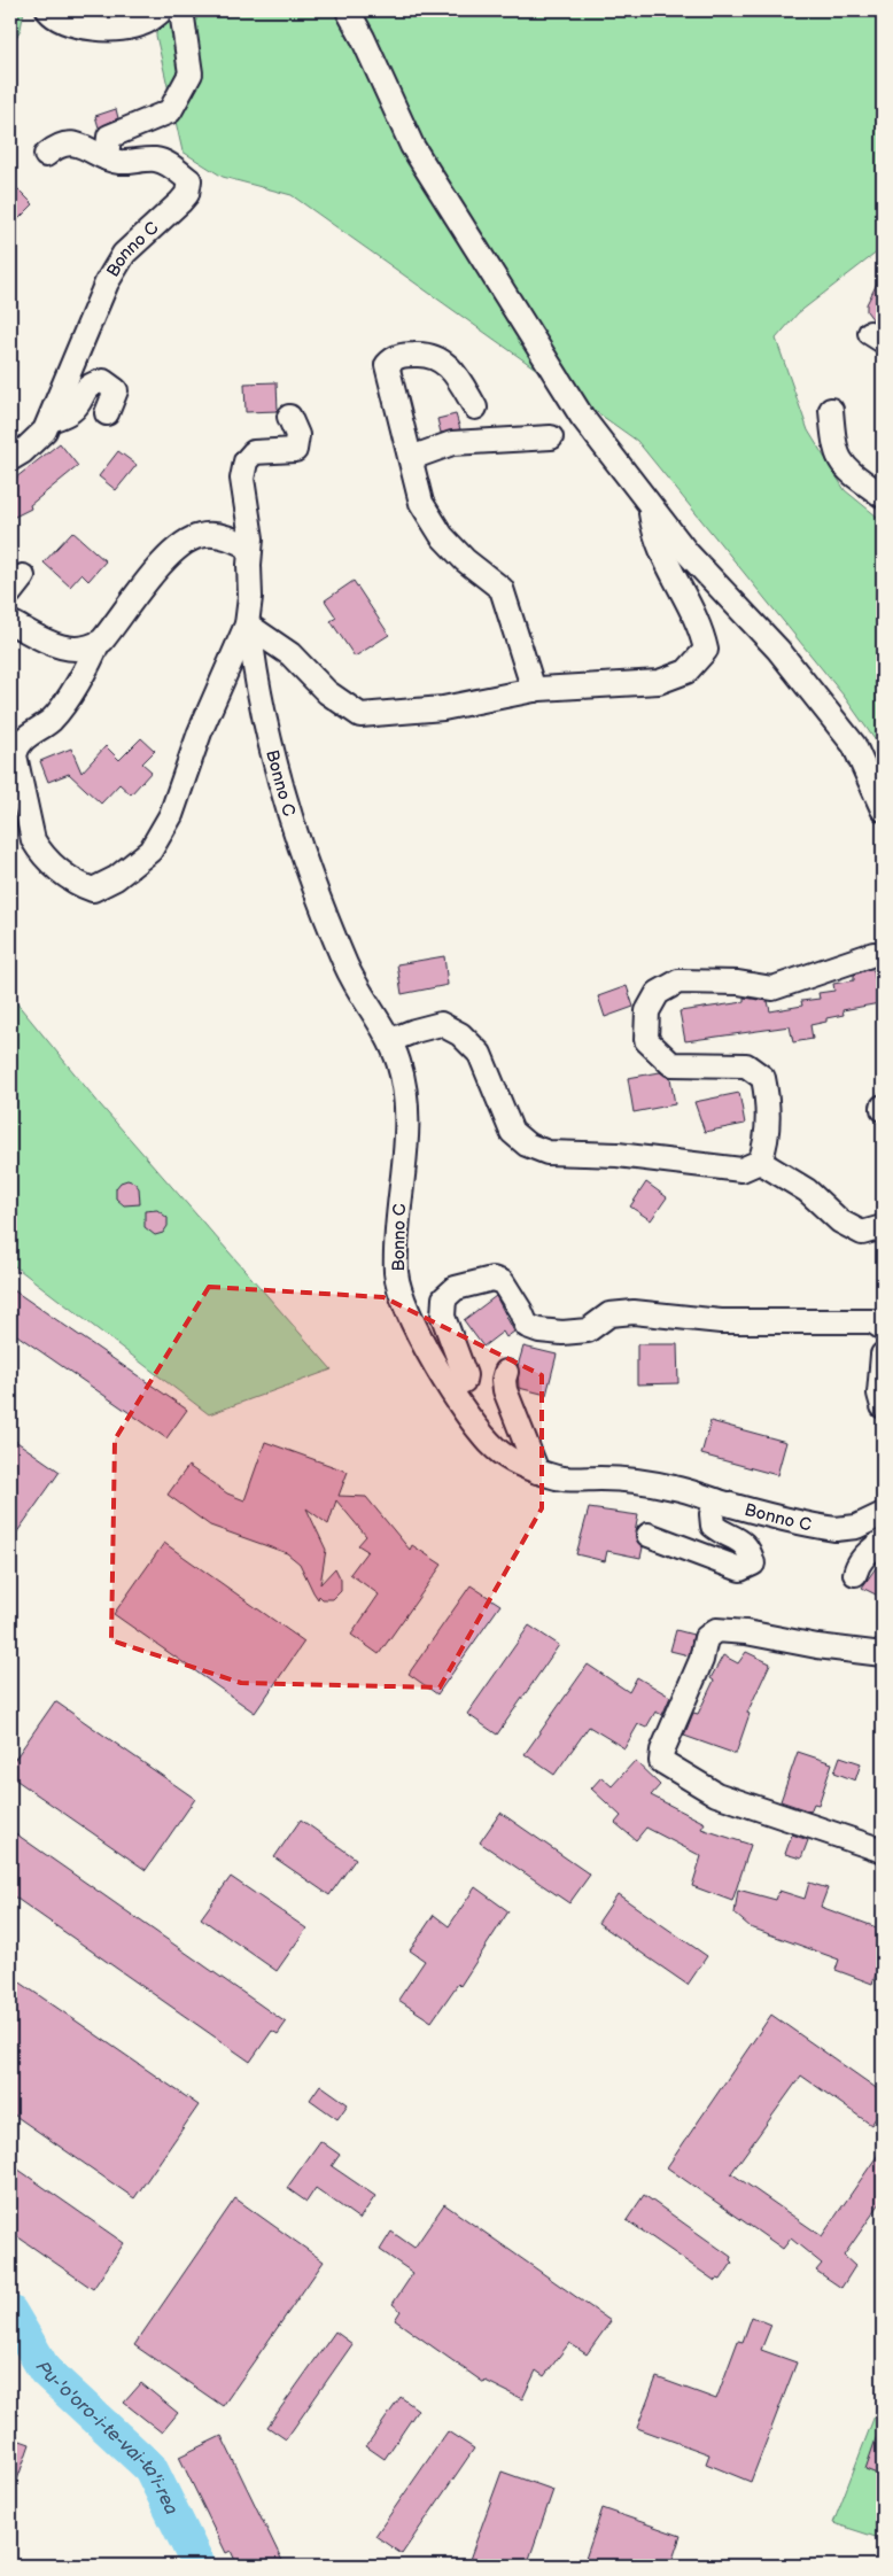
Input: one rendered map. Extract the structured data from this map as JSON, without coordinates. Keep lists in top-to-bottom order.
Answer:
{
  "streets": {
    "street": ["Bonno C"]
  },
  "water": ["Pu-'o'oro-i-te-vai-ta'i-rea"]
}
